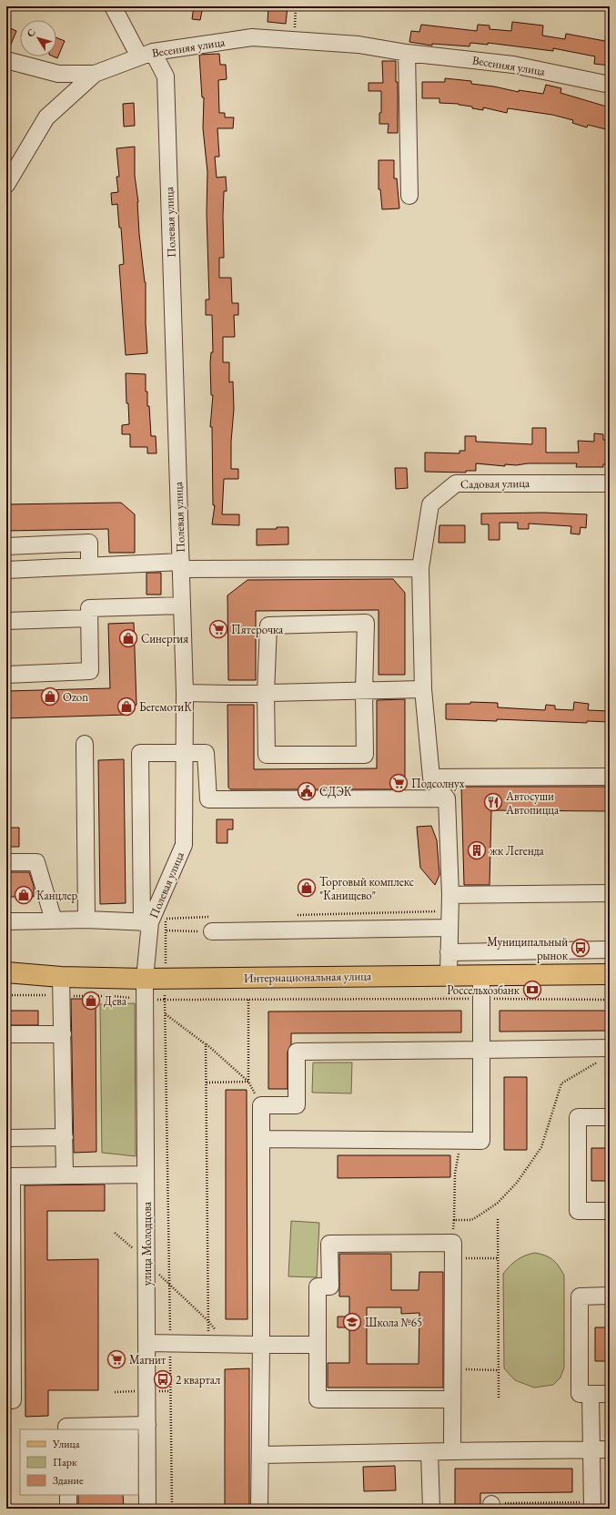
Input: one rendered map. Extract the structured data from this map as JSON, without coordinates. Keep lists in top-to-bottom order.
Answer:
{
  "streets": {
    "main road": ["Интернациональная улица"],
    "street": [
      "Весенняя улица",
      "Полевая улица",
      "Садовая улица",
      "улица Молодцова"
    ]
  },
  "crossings": [
    ["Весенняя улица", "Полевая улица"],
    ["Полевая улица", "Интернациональная улица"],
    ["Полевая улица", "улица Молодцова"],
    ["Интернациональная улица", "улица Молодцова"]
  ],
  "places": {
    "supermarket": ["Пятерочка", "Подсолнух", "Магнит"],
    "shop": [
      "Синергия",
      "Ozon",
      "БегемотиК",
      "Торговый комплекс \"Канищево\"",
      "Канцлер",
      "Дева"
    ],
    "public building": ["СДЭК"],
    "restaurant": ["Автосуши Автопицца"],
    "building": ["жк Легенда"],
    "bus stop": ["Муниципальный рынок", "2 квартал"],
    "bank": ["Россельхозбанк"],
    "school or university": ["Школа №65"]
  },
  "legend": ["Улица", "Парк", "Здание"],
  "north": "top left"
}
